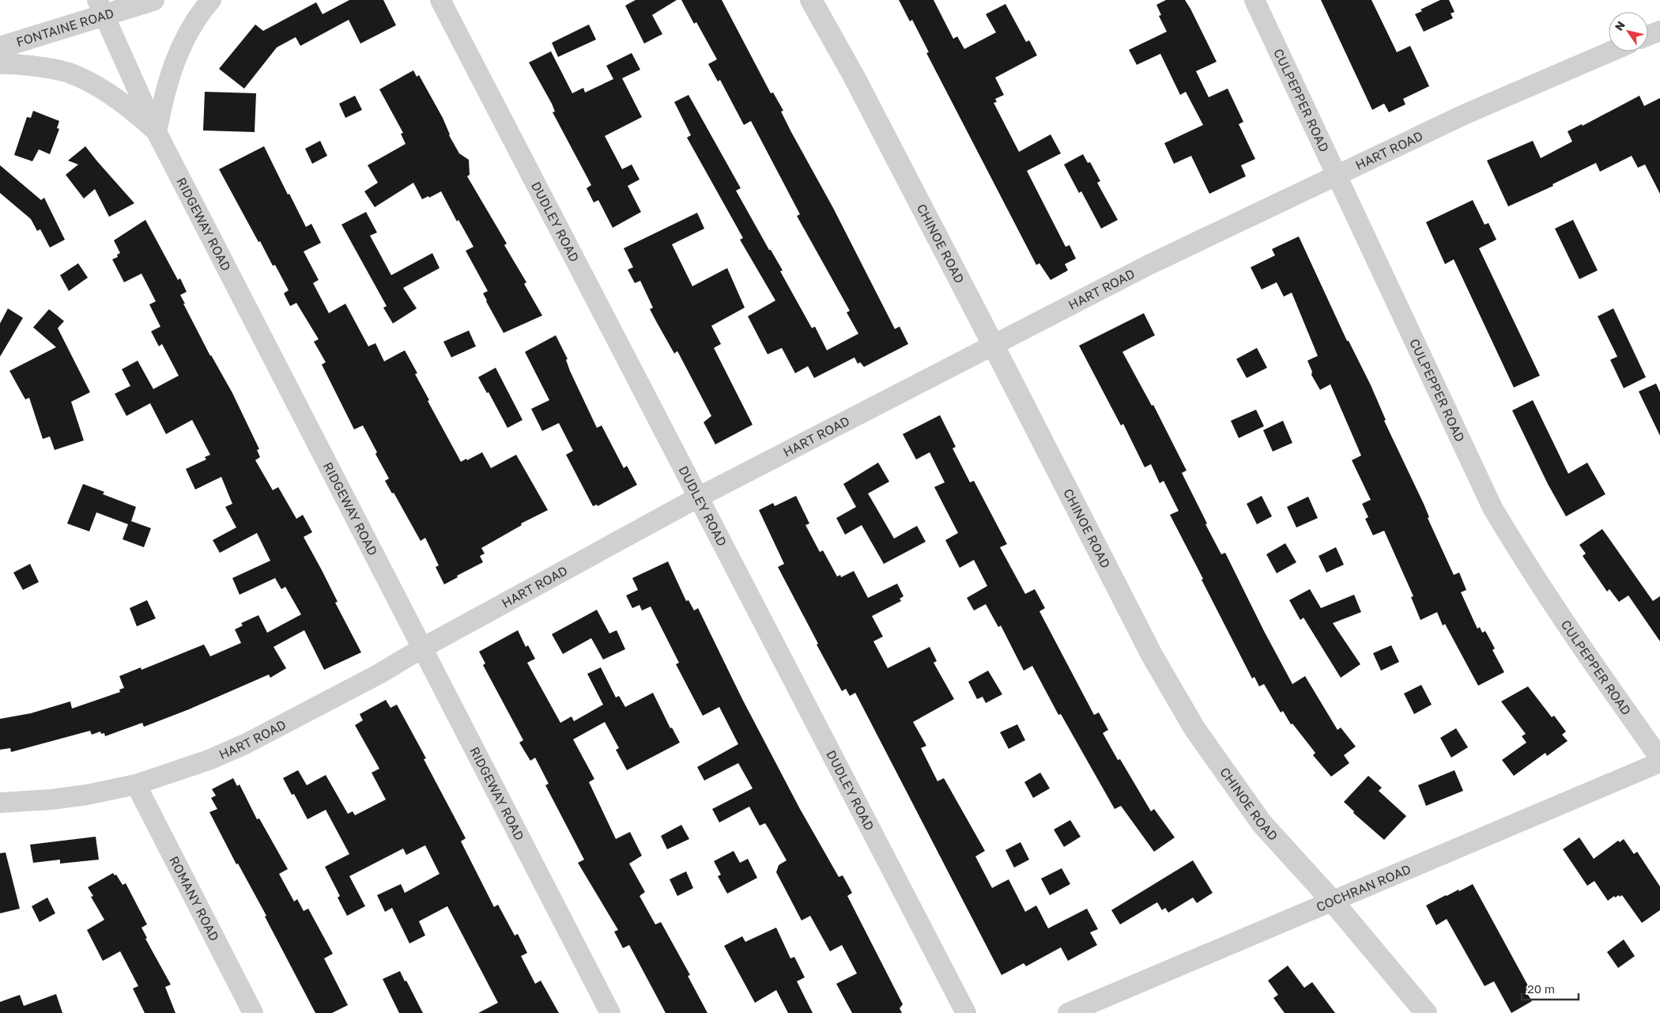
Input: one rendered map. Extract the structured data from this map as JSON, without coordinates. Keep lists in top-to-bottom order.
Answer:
{
  "streets": {
    "street": [
      "FONTAINE ROAD",
      "CULPEPPER ROAD",
      "HART ROAD",
      "DUDLEY ROAD",
      "RIDGEWAY ROAD",
      "CHINOE ROAD",
      "COCHRAN ROAD",
      "ROMANY ROAD"
    ]
  },
  "crossings": [
    ["FONTAINE ROAD", "RIDGEWAY ROAD"],
    ["CULPEPPER ROAD", "HART ROAD"],
    ["HART ROAD", "DUDLEY ROAD"],
    ["HART ROAD", "RIDGEWAY ROAD"],
    ["HART ROAD", "CHINOE ROAD"],
    ["HART ROAD", "ROMANY ROAD"],
    ["CHINOE ROAD", "COCHRAN ROAD"]
  ],
  "scale_bar": "20 m",
  "north": "top left"
}
